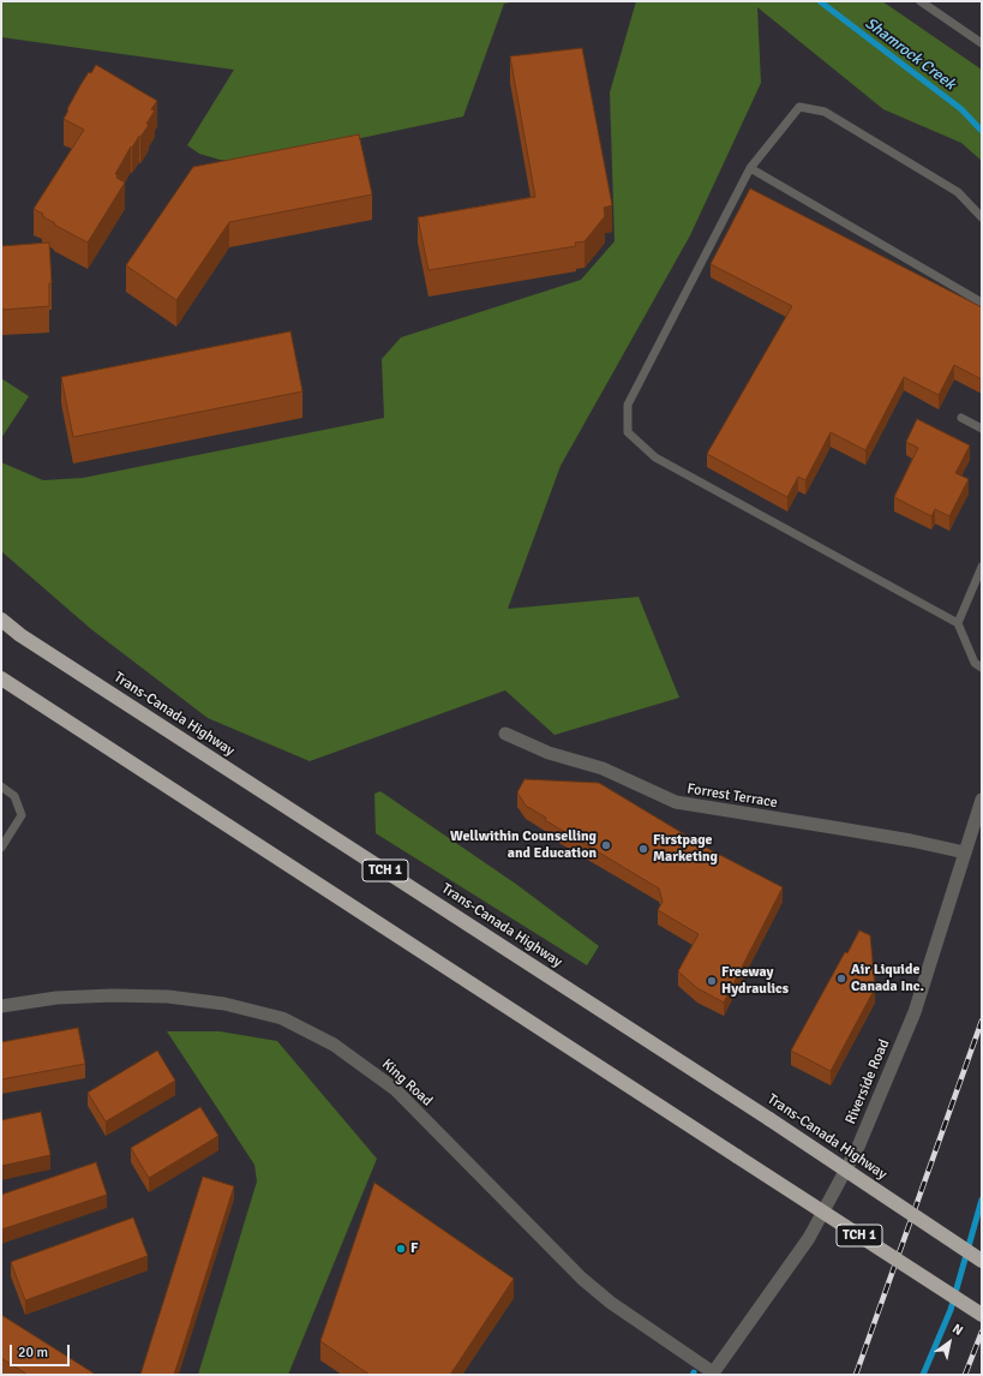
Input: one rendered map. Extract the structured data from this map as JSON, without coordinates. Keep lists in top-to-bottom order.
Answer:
{
  "streets": {
    "highway": ["Trans-Canada Highway", "TCH 1"],
    "street": ["Forrest Terrace", "Riverside Road", "King Road"]
  },
  "crossings": [
    ["Forrest Terrace", "Riverside Road"],
    ["Riverside Road", "King Road"]
  ],
  "water": ["Shamrock Creek"],
  "places": [
    "Wellwithin Counselling and Education",
    "Firstpage Marketing",
    "Air Liquide Canada Inc.",
    "Freeway Hydraulics",
    "F"
  ],
  "scale_bar": "20 m",
  "north": "top right"
}
